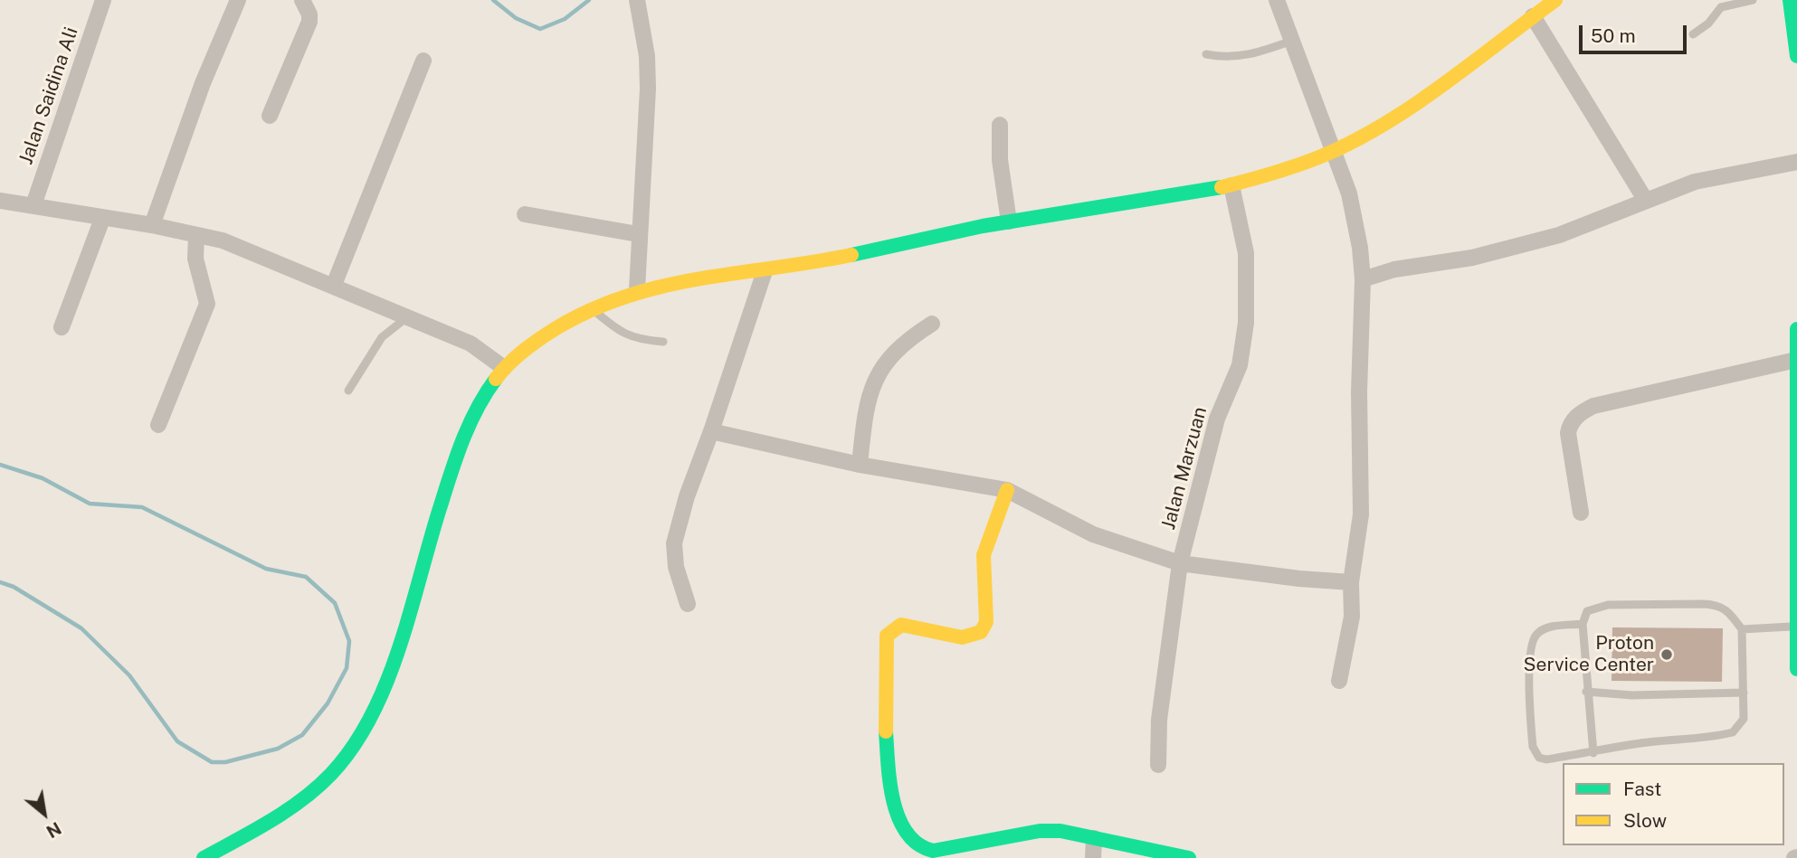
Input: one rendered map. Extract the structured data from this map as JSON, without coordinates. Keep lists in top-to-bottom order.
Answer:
{
  "streets": {
    "street": ["Jalan Saidina Ali", "Jalan Marzuan"]
  },
  "places": ["Proton Service Center"],
  "legend": ["Fast", "Slow"],
  "scale_bar": "50 m",
  "north": "bottom right"
}
